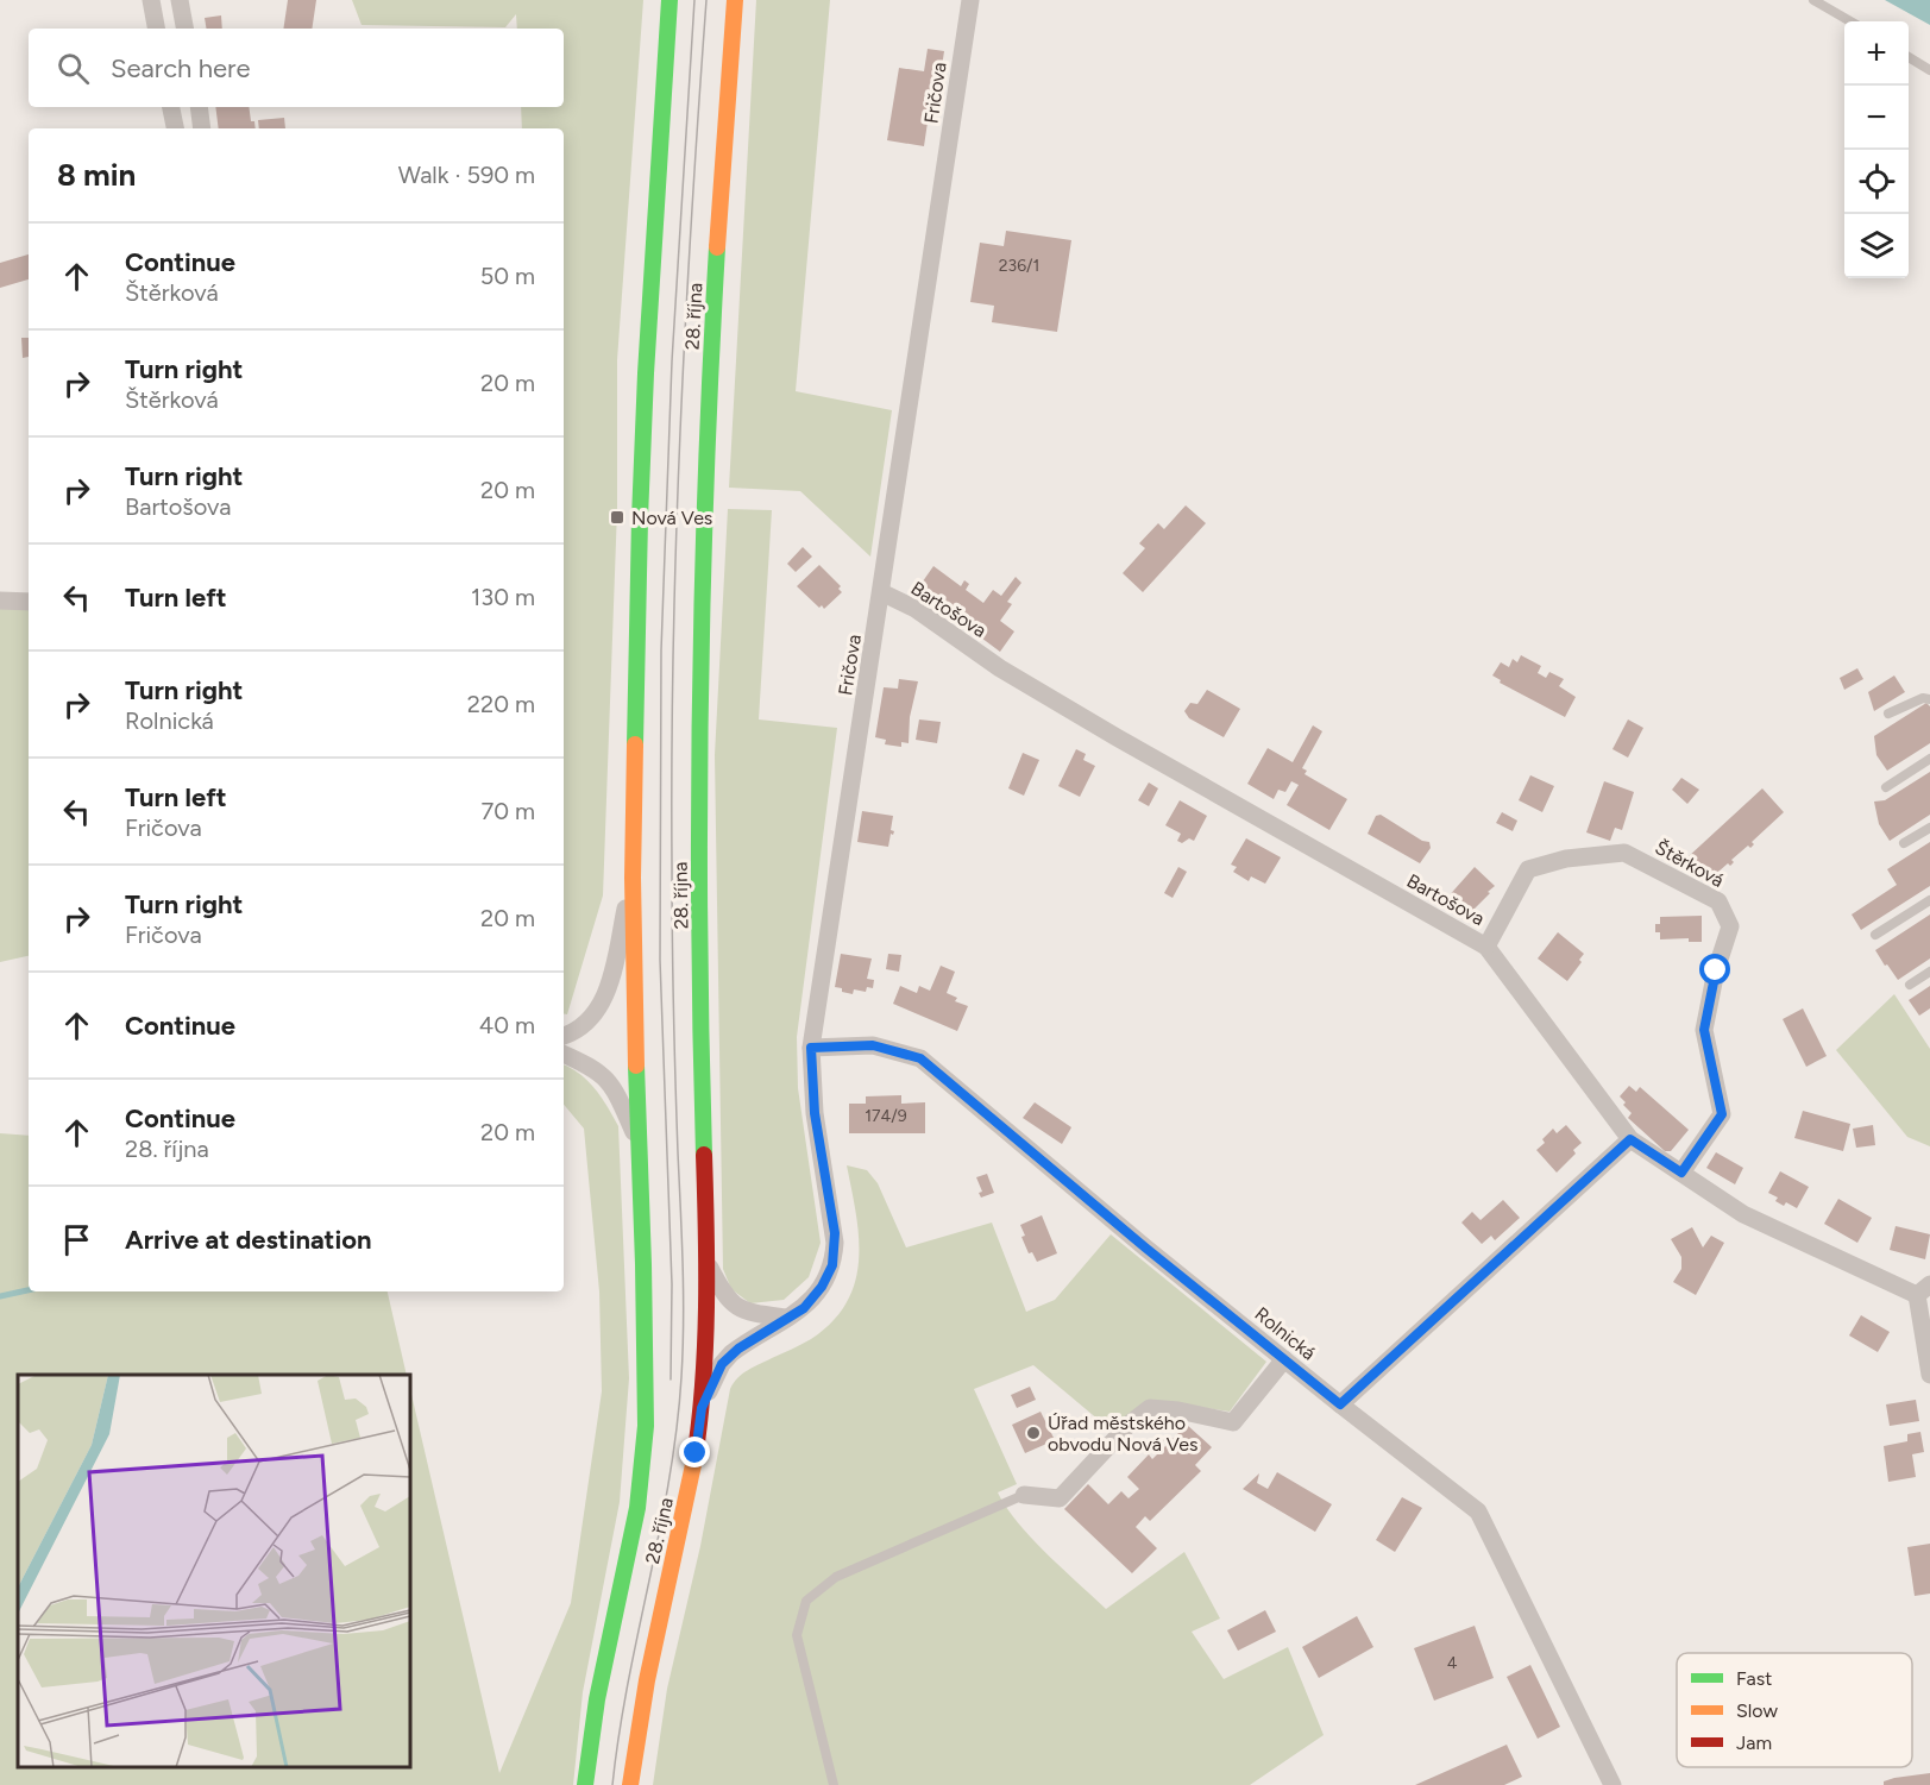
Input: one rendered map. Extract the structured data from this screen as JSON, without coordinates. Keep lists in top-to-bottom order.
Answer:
{
  "streets": {
    "main road": ["28. října"],
    "street": [
      "Fričova",
      "Bartošova",
      "Štěrková",
      "Rolnická"
    ]
  },
  "crossings": [
    ["Fričova", "28. října"],
    ["Fričova", "Bartošova"],
    ["Fričova", "Rolnická"],
    ["Bartošova", "Štěrková"]
  ],
  "places": {
    "transit": ["Nová Ves"],
    "other": ["Úřad městského obvodu Nová Ves"]
  },
  "house_numbers": ["236/1", "174/9", "4"],
  "legend": ["Fast", "Slow", "Jam"],
  "page": {
    "map_buttons": ["+", "−"],
    "search": "Search here",
    "heading": ["8 min", "Walk · 590 m"],
    "list": [
      ["Continue", "Štěrková", "50 m"],
      ["Turn right", "Štěrková", "20 m"],
      ["Turn right", "Bartošova", "20 m"],
      ["Turn left", "130 m"],
      ["Turn right", "Rolnická", "220 m"],
      ["Turn left", "Fričova", "70 m"],
      ["Turn right", "Fričova", "20 m"],
      ["Continue", "40 m"],
      ["Continue", "28. října", "20 m"],
      "Arrive at destination"
    ]
  }
}
